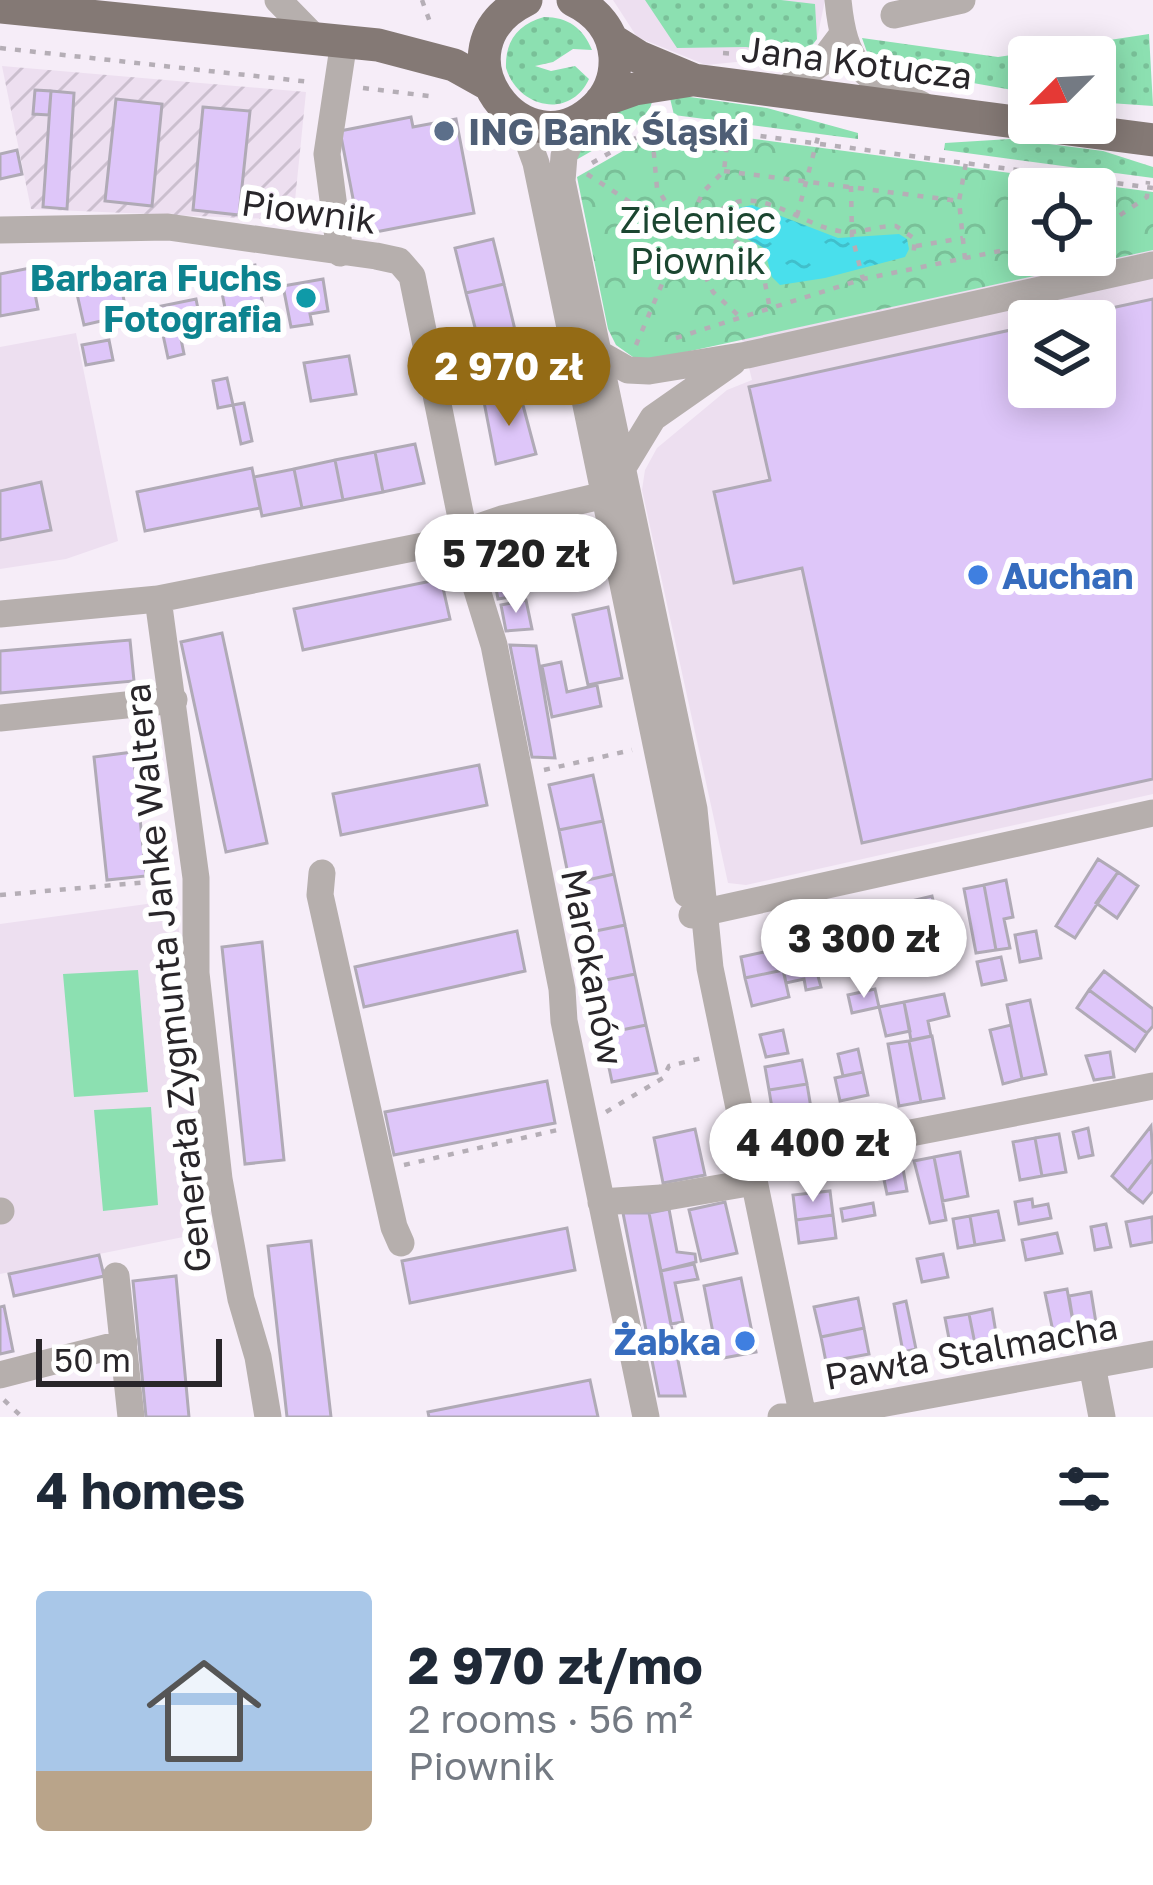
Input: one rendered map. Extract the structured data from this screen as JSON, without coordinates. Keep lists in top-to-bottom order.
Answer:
{
  "streets": {
    "main road": ["Jana Kotucza"],
    "street": [
      "Piownik",
      "Marokanów",
      "Generała Zygmunta Janke Waltera",
      "Pawła Stalmacha"
    ]
  },
  "crossings": [
    ["Piownik", "Marokanów"]
  ],
  "parks": ["Zieleniec Piownik"],
  "places": [
    "ING Bank Śląski",
    "Barbara Fuchs Fotografia",
    "Auchan",
    "Żabka"
  ],
  "scale_bar": "50 m",
  "north": "bottom left",
  "page": {
    "price": [
      "2 970 zł",
      "5 720 zł",
      "3 300 zł",
      "4 400 zł"
    ],
    "scale": "50 m",
    "heading": "4 homes",
    "list": [
      {
        "name": "2 970 zł/mo",
        "note": "2 rooms · 56 m² · Piownik"
      }
    ]
  }
}
